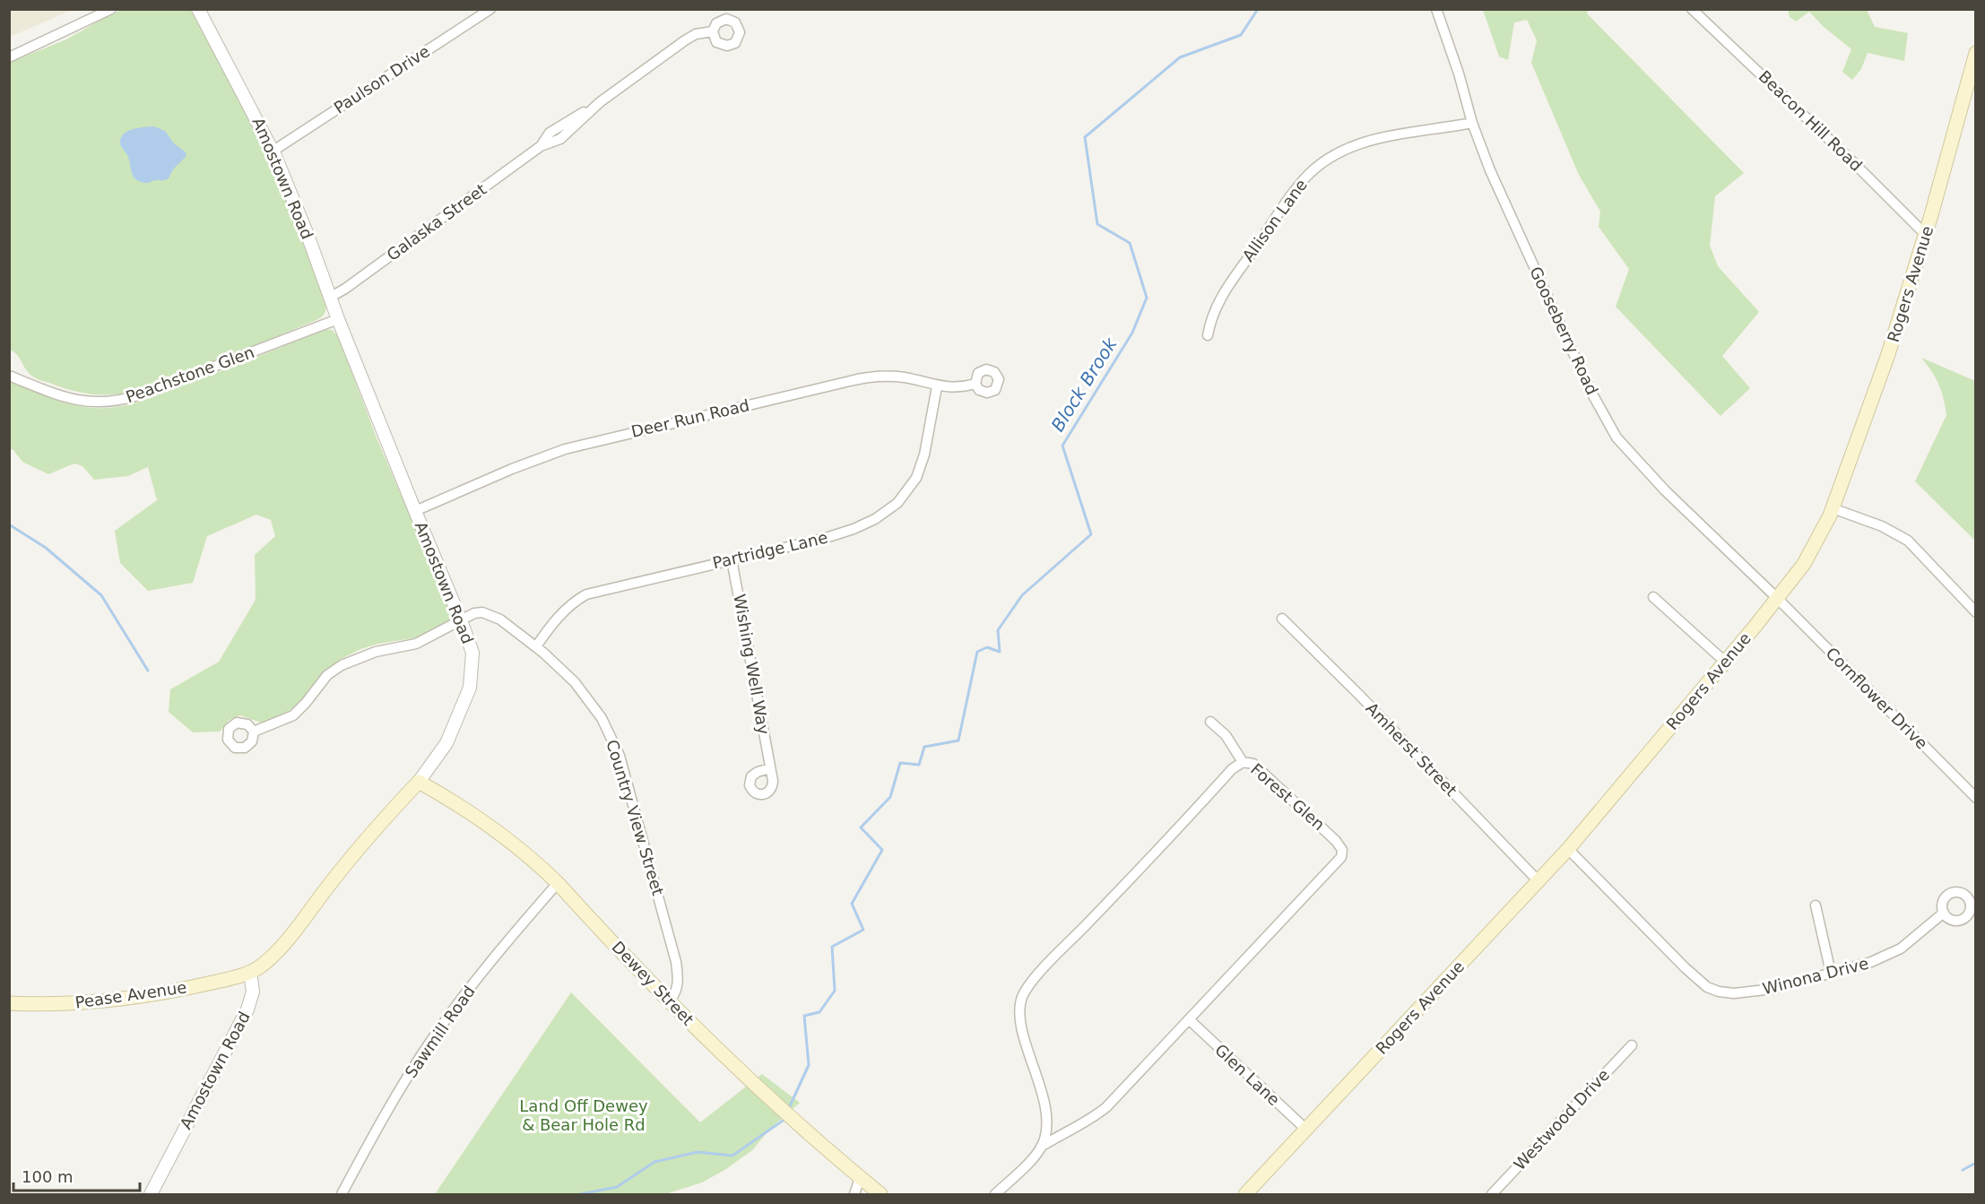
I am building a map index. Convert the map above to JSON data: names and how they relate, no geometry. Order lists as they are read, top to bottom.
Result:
{
  "streets": {
    "main road": [
      "Amostown Road",
      "Rogers Avenue",
      "Dewey Street",
      "Pease Avenue"
    ],
    "street": [
      "Paulson Drive",
      "Beacon Hill Road",
      "Allison Lane",
      "Galaska Street",
      "Gooseberry Road",
      "Peachstone Glen",
      "Deer Run Road",
      "Partridge Lane",
      "Wishing Well Way",
      "Cornflower Drive",
      "Amherst Street",
      "Forest Glen",
      "Country View Street",
      "Winona Drive",
      "Sawmill Road",
      "Glen Lane",
      "Westwood Drive"
    ]
  },
  "crossings": [
    ["Paulson Drive", "Amostown Road"],
    ["Beacon Hill Road", "Rogers Avenue"],
    ["Amostown Road", "Galaska Street"],
    ["Amostown Road", "Peachstone Glen"],
    ["Amostown Road", "Deer Run Road"],
    ["Amostown Road", "Country View Street"],
    ["Amostown Road", "Dewey Street"],
    ["Amostown Road", "Pease Avenue"],
    ["Allison Lane", "Gooseberry Road"],
    ["Rogers Avenue", "Gooseberry Road"],
    ["Rogers Avenue", "Cornflower Drive"],
    ["Rogers Avenue", "Amherst Street"],
    ["Rogers Avenue", "Winona Drive"],
    ["Rogers Avenue", "Glen Lane"],
    ["Gooseberry Road", "Cornflower Drive"],
    ["Deer Run Road", "Partridge Lane"],
    ["Partridge Lane", "Wishing Well Way"],
    ["Partridge Lane", "Country View Street"],
    ["Forest Glen", "Glen Lane"],
    ["Country View Street", "Dewey Street"],
    ["Dewey Street", "Sawmill Road"]
  ],
  "water": ["Block Brook"],
  "parks": ["Land Off Dewey & Bear Hole Rd"],
  "scale_bar": "100 m"
}
